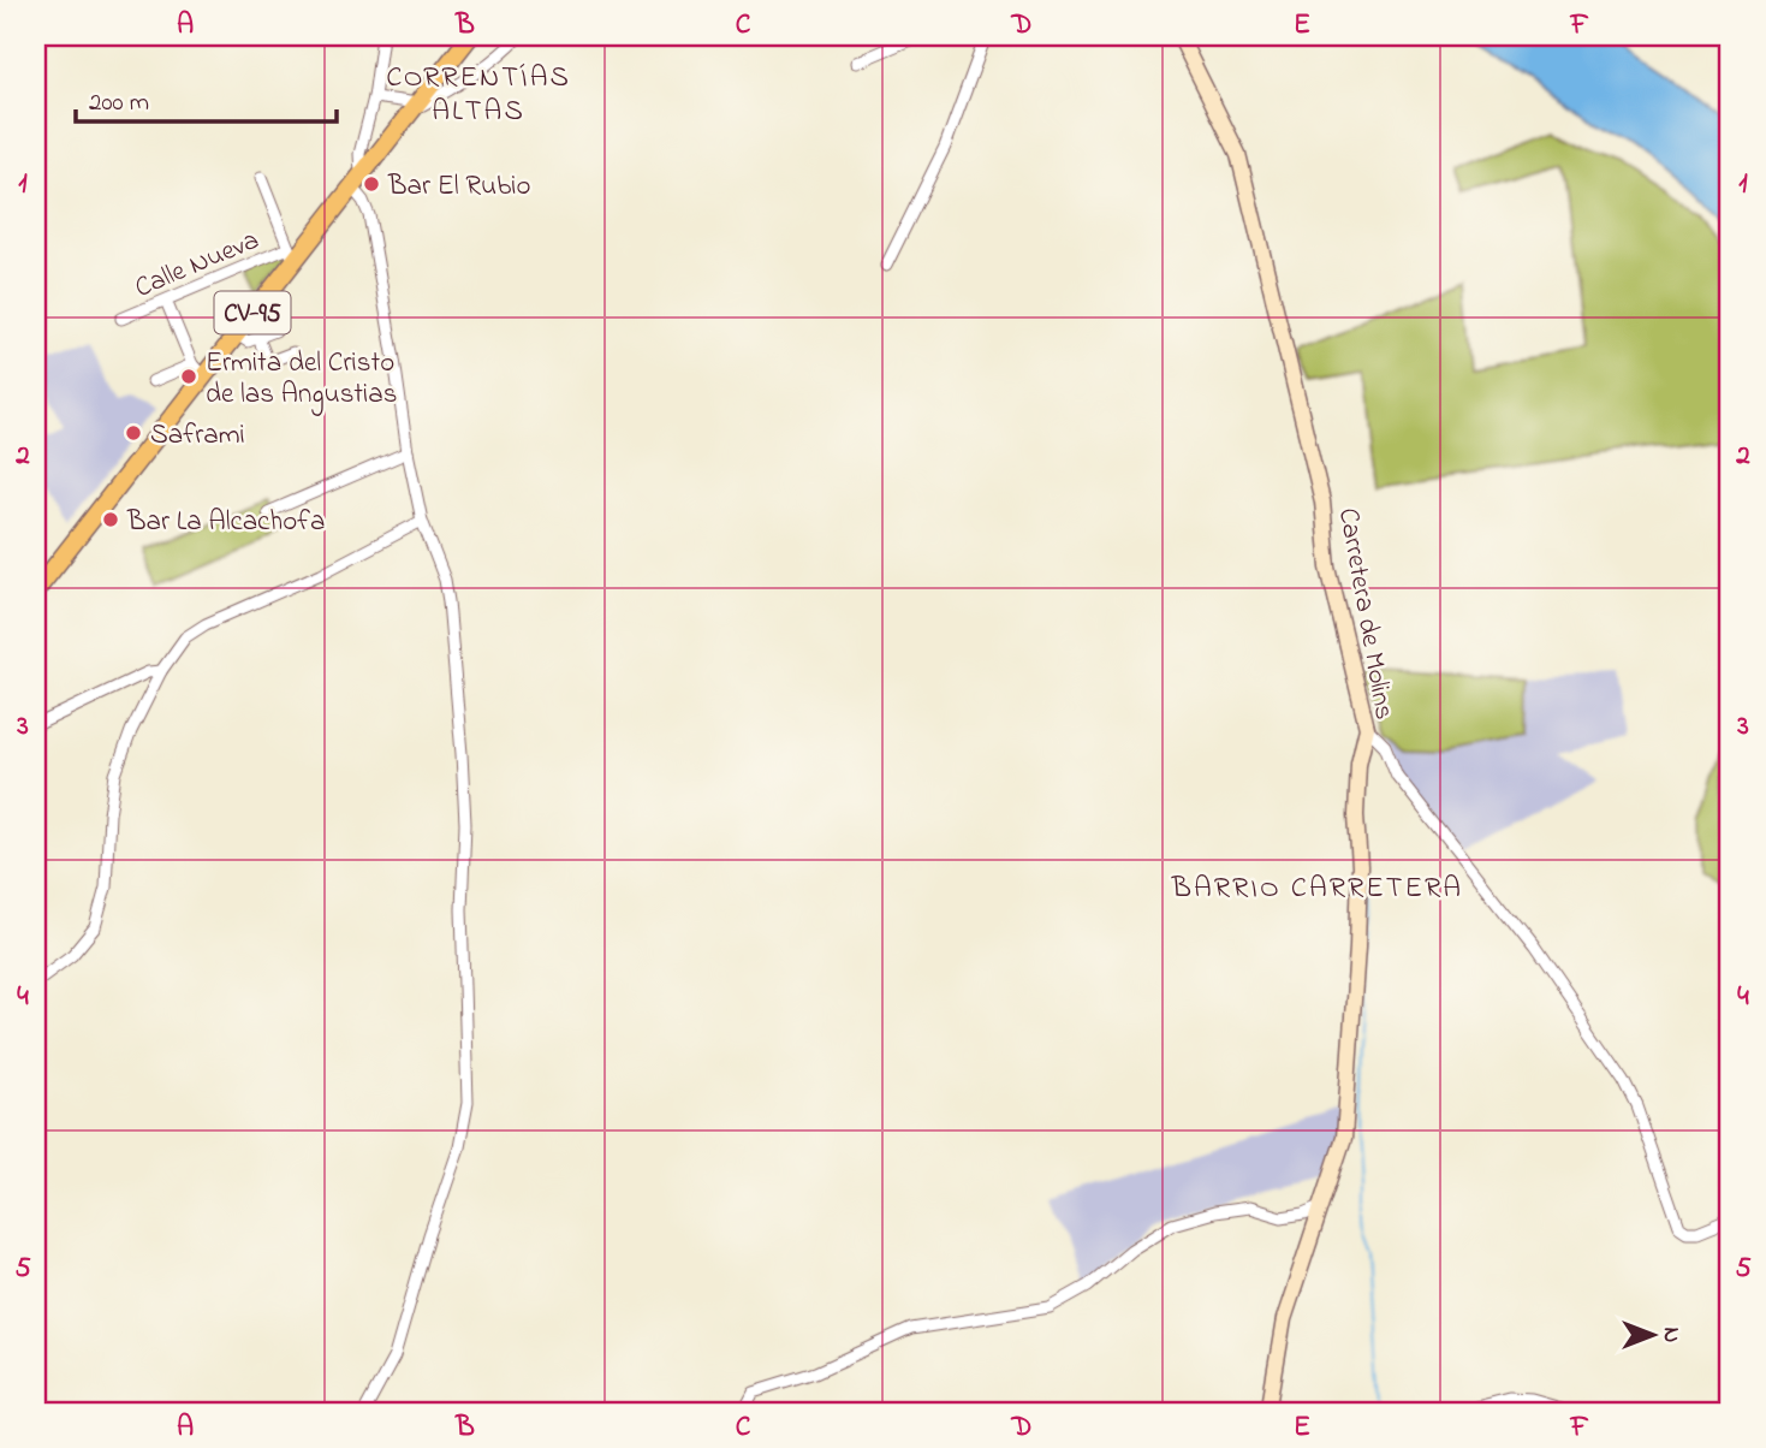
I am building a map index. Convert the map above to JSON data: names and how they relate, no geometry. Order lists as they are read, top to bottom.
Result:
{
  "streets": {
    "main road": ["CV-95"],
    "street": ["Calle Nueva", "Carretera de Molins"]
  },
  "crossings": [
    ["Calle Nueva", "CV-95"]
  ],
  "districts": ["CORRENTÍAS ALTAS", "BARRIO CARRETERA"],
  "places": [
    "Bar El Rubio",
    "Ermita del Cristo de las Angustias",
    "Saframi",
    "Bar La Alcachofa"
  ],
  "scale_bar": "200 m",
  "north": "right",
  "grid": {
    "columns": [
      "A",
      "B",
      "C",
      "D",
      "E",
      "F"
    ],
    "rows": [
      "1",
      "2",
      "3",
      "4",
      "5"
    ]
  }
}
